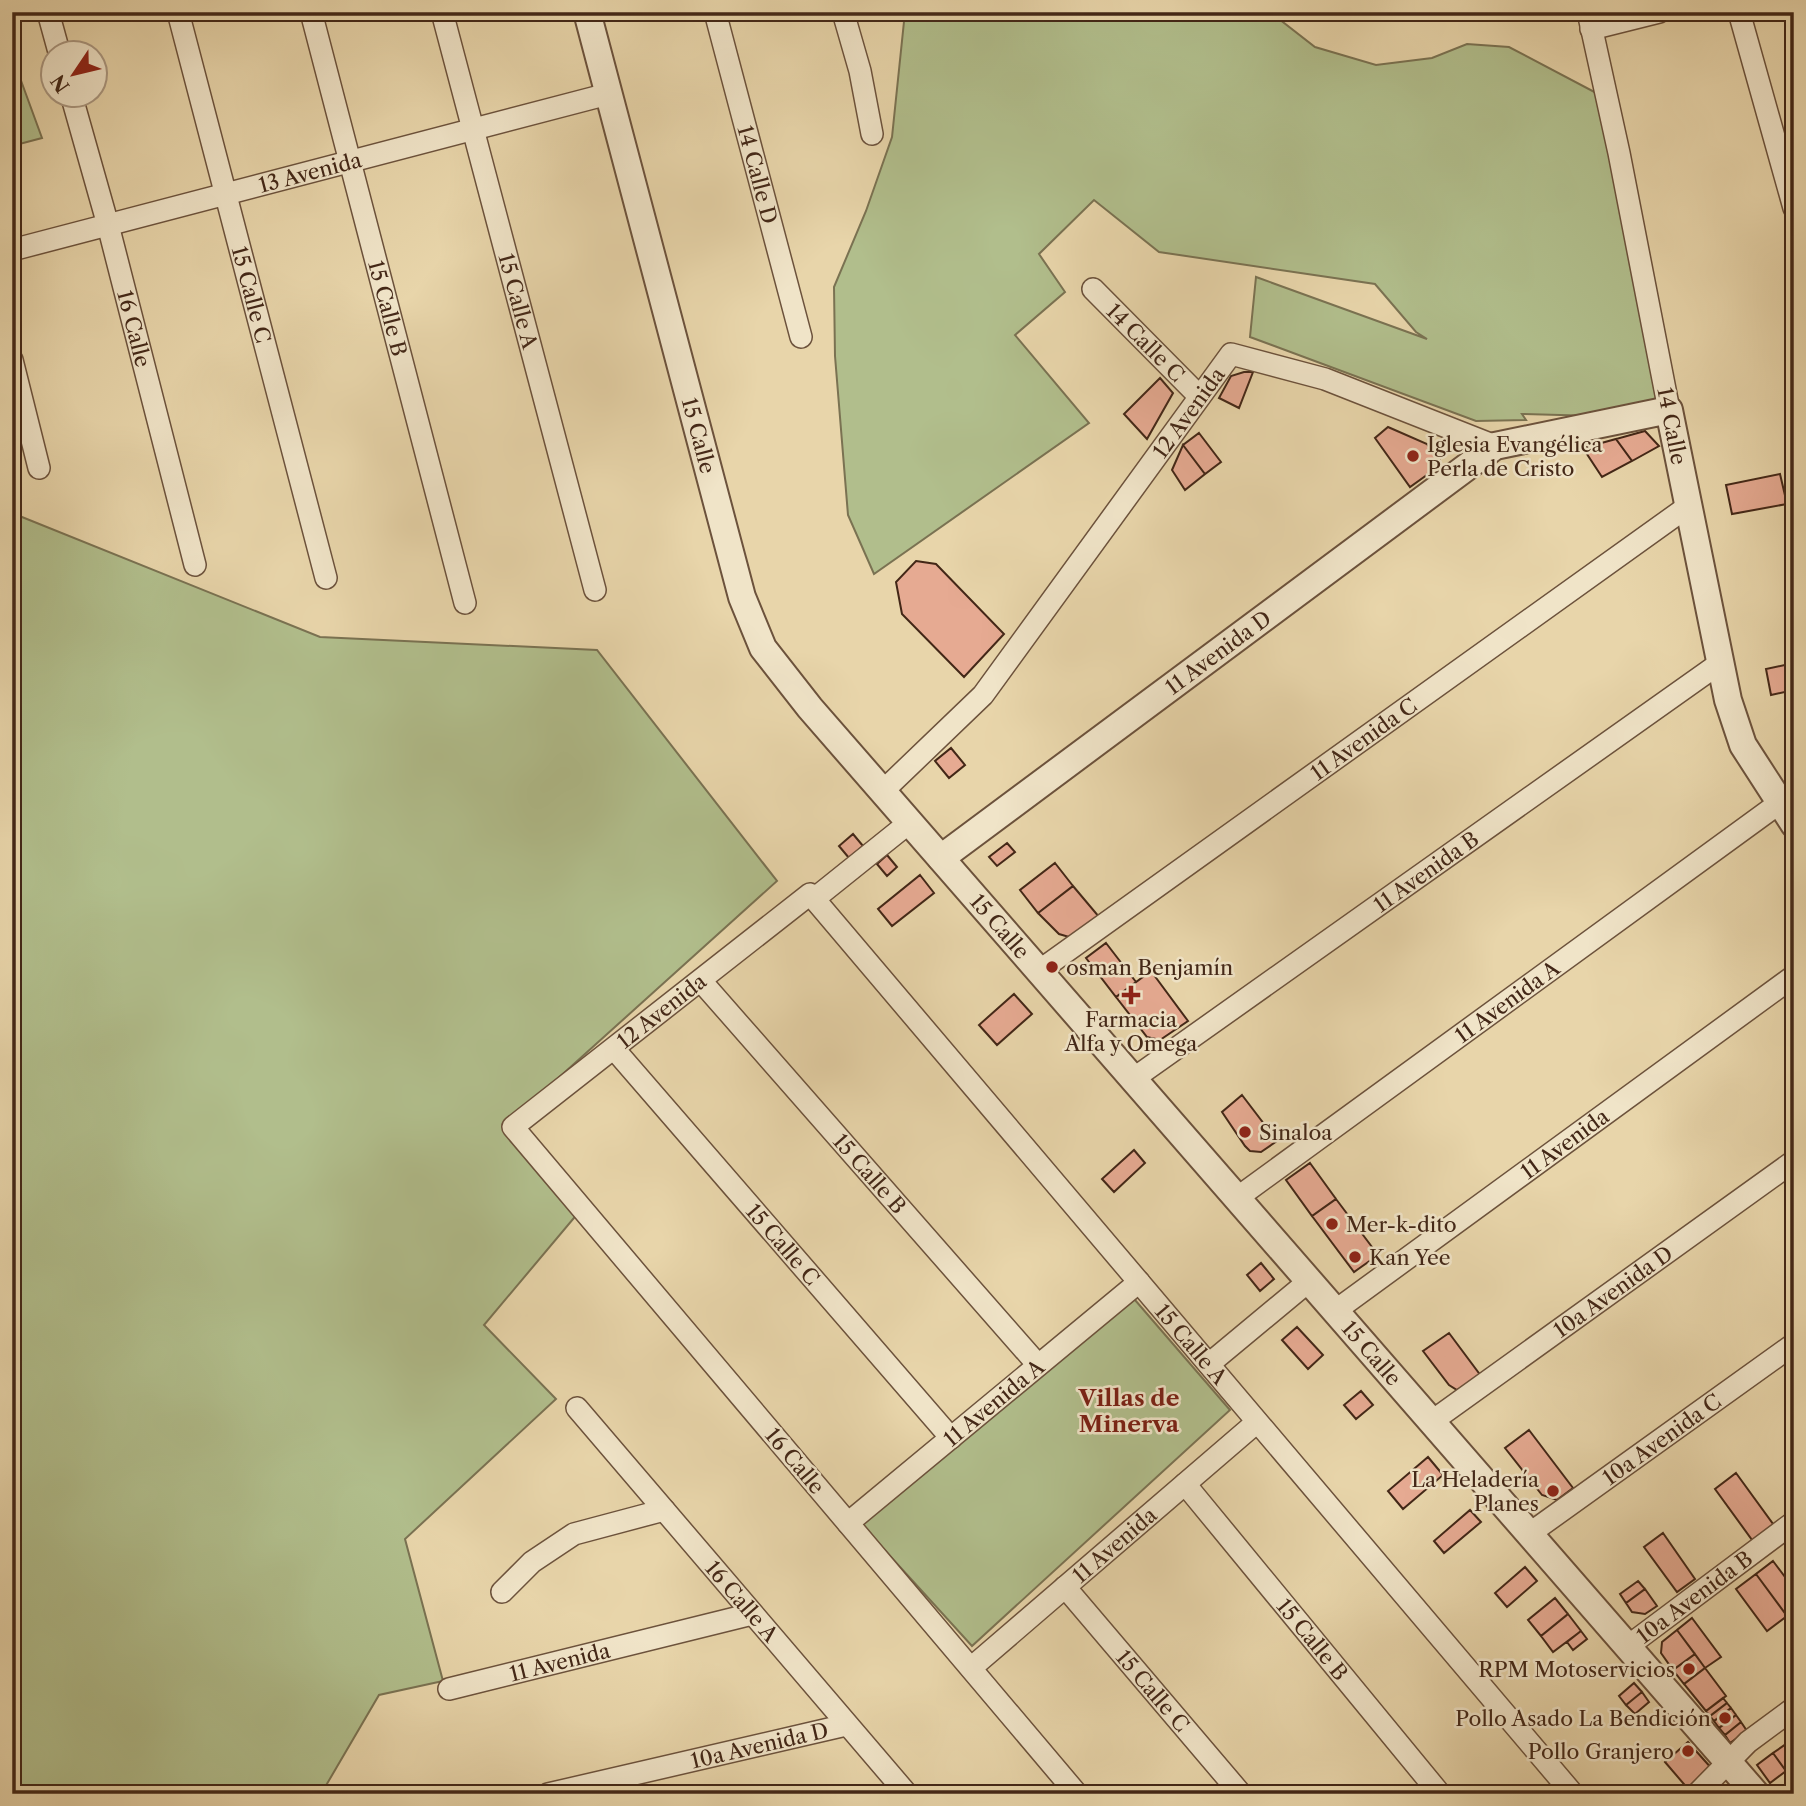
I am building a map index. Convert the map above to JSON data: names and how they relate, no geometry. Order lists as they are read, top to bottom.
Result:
{
  "streets": {
    "street": [
      "13 Avenida",
      "14 Calle D",
      "15 Calle C",
      "15 Calle A",
      "15 Calle B",
      "16 Calle",
      "14 Calle C",
      "12 Avenida",
      "14 Calle",
      "15 Calle",
      "11 Avenida D",
      "11 Avenida C",
      "11 Avenida B",
      "11 Avenida A",
      "11 Avenida",
      "10a Avenida D",
      "10a Avenida C",
      "10a Avenida B",
      "16 Calle A"
    ]
  },
  "crossings": [
    ["13 Avenida", "15 Calle C"],
    ["13 Avenida", "15 Calle A"],
    ["13 Avenida", "15 Calle B"],
    ["13 Avenida", "16 Calle"],
    ["13 Avenida", "15 Calle"],
    ["15 Calle C", "12 Avenida"],
    ["15 Calle C", "11 Avenida A"],
    ["15 Calle C", "11 Avenida"],
    ["15 Calle A", "12 Avenida"],
    ["15 Calle A", "11 Avenida A"],
    ["15 Calle A", "11 Avenida"],
    ["15 Calle B", "12 Avenida"],
    ["15 Calle B", "11 Avenida A"],
    ["15 Calle B", "11 Avenida"],
    ["16 Calle", "12 Avenida"],
    ["16 Calle", "11 Avenida A"],
    ["16 Calle", "11 Avenida"],
    ["14 Calle C", "12 Avenida"],
    ["12 Avenida", "15 Calle"],
    ["12 Avenida", "11 Avenida D"],
    ["14 Calle", "11 Avenida C"],
    ["14 Calle", "11 Avenida B"],
    ["14 Calle", "11 Avenida A"],
    ["15 Calle", "11 Avenida D"],
    ["15 Calle", "11 Avenida C"],
    ["15 Calle", "11 Avenida B"],
    ["15 Calle", "11 Avenida A"],
    ["15 Calle", "11 Avenida"],
    ["15 Calle", "10a Avenida D"],
    ["15 Calle", "10a Avenida C"],
    ["15 Calle", "10a Avenida B"],
    ["11 Avenida", "16 Calle A"],
    ["10a Avenida D", "16 Calle A"]
  ],
  "districts": ["Villas de Minerva"],
  "places": {
    "other": [
      "Iglesia Evangélica Perla de Cristo",
      "osman Benjamín",
      "Sinaloa",
      "Mer-k-dito",
      "Kan Yee",
      "La Heladería Planes",
      "RPM Motoservicios",
      "Pollo Asado La Bendición",
      "Pollo Granjero"
    ],
    "health": ["Farmacia Alfa y Omega"]
  },
  "north": "bottom left"
}
